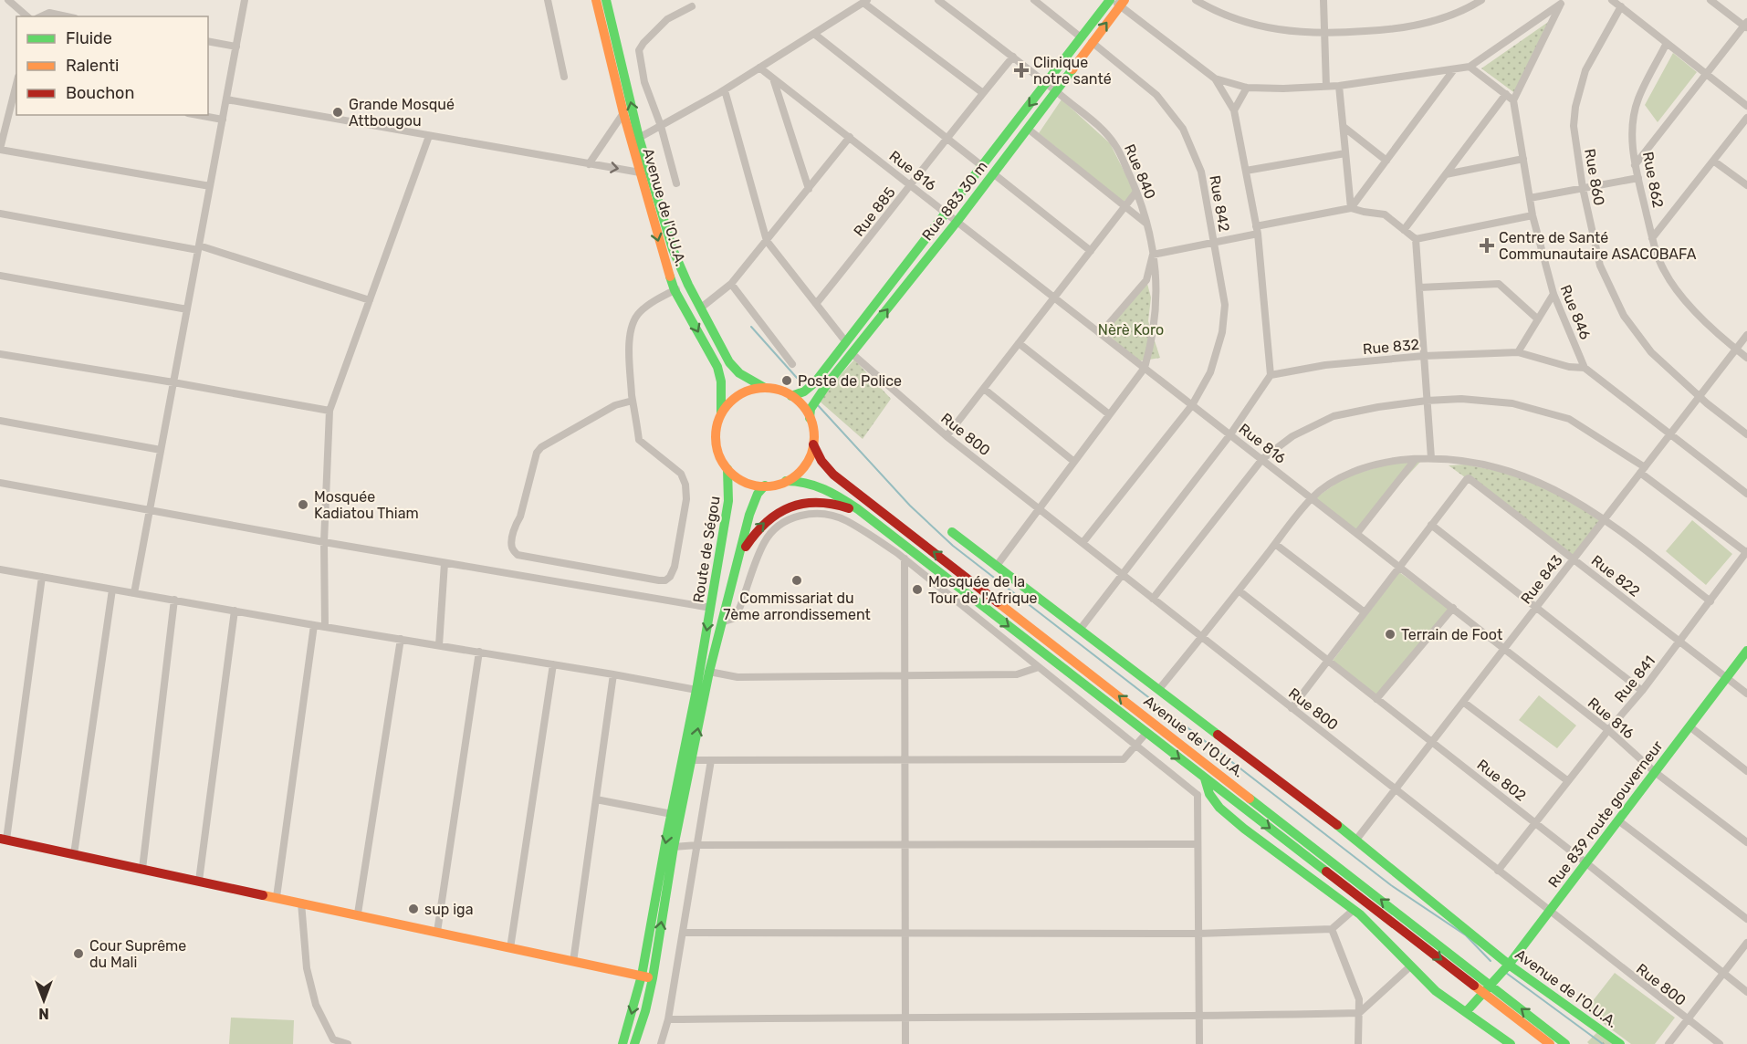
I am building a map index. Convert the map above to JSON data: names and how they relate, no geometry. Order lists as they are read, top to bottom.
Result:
{
  "streets": {
    "main road": [
      "Rue 883 30 m",
      "Avenue de l'O.U.A.",
      "Route de Ségou",
      "Rue 839 route gouverneur"
    ],
    "street": [
      "Rue 816",
      "Rue 840",
      "Rue 860",
      "Rue 862",
      "Rue 842",
      "Rue 885",
      "Rue 846",
      "Rue 832",
      "Rue 800",
      "Rue 822",
      "Rue 843",
      "Rue 841",
      "Rue 802"
    ]
  },
  "crossings": [
    ["Rue 816", "Rue 840"],
    ["Rue 816", "Rue 883 30 m"],
    ["Rue 816", "Rue 842"],
    ["Rue 816", "Rue 885"],
    ["Rue 816", "Rue 843"],
    ["Rue 816", "Rue 841"],
    ["Rue 816", "Rue 839 route gouverneur"],
    ["Rue 840", "Rue 883 30 m"],
    ["Rue 840", "Rue 885"],
    ["Rue 860", "Rue 843"],
    ["Rue 862", "Rue 843"],
    ["Rue 883 30 m", "Rue 842"],
    ["Rue 883 30 m", "Avenue de l'O.U.A."],
    ["Rue 883 30 m", "Rue 800"],
    ["Rue 883 30 m", "Route de Ségou"],
    ["Rue 842", "Rue 800"],
    ["Avenue de l'O.U.A.", "Route de Ségou"],
    ["Avenue de l'O.U.A.", "Rue 843"],
    ["Avenue de l'O.U.A.", "Rue 839 route gouverneur"],
    ["Rue 846", "Rue 832"],
    ["Rue 846", "Rue 843"],
    ["Rue 800", "Rue 843"],
    ["Rue 800", "Rue 841"],
    ["Rue 800", "Rue 839 route gouverneur"],
    ["Rue 822", "Rue 843"],
    ["Rue 822", "Rue 841"],
    ["Rue 822", "Rue 839 route gouverneur"],
    ["Rue 843", "Rue 802"],
    ["Rue 841", "Rue 802"],
    ["Rue 802", "Rue 839 route gouverneur"]
  ],
  "parks": ["Nèrè Koro"],
  "places": {
    "health": ["Clinique notre santé", "Centre de Santé Communautaire ASACOBAFA"],
    "other": [
      "Grande Mosqué Attbougou",
      "Poste de Police",
      "Mosquée Kadiatou Thiam",
      "Commissariat du 7ème arrondissement",
      "Mosquée de la Tour de l'Afrique",
      "Terrain de Foot",
      "sup iga",
      "Cour Suprême du Mali"
    ]
  },
  "legend": ["Fluide", "Ralenti", "Bouchon"],
  "north": "bottom"
}
